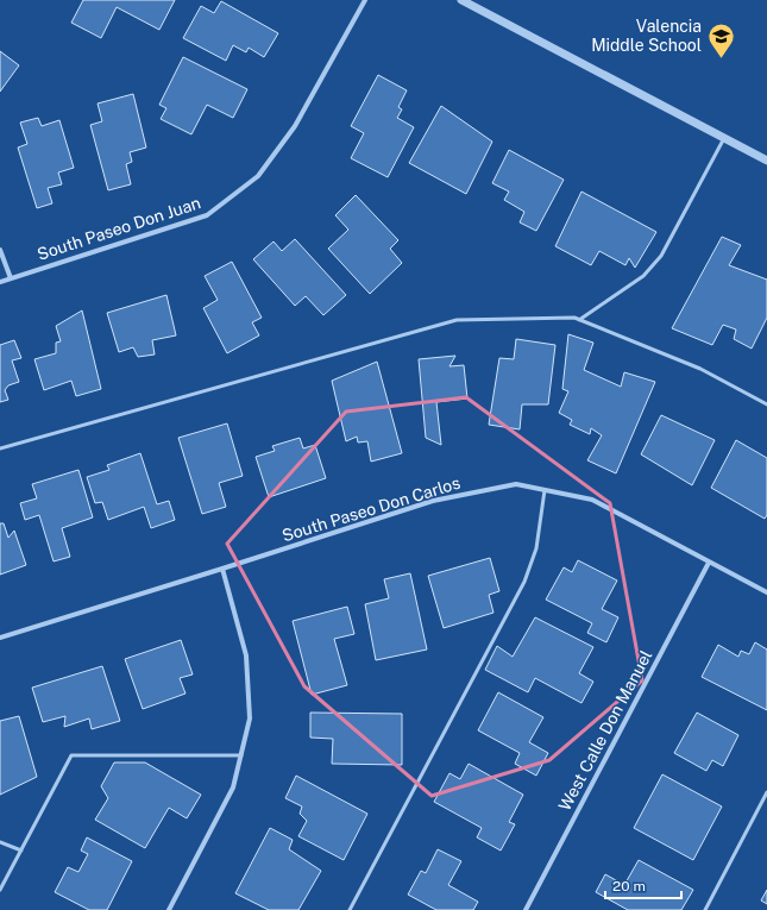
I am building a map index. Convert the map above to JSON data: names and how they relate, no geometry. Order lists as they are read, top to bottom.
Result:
{
  "streets": {
    "street": ["South Paseo Don Juan", "South Paseo Don Carlos", "West Calle Don Manuel"]
  },
  "crossings": [
    ["South Paseo Don Carlos", "West Calle Don Manuel"]
  ],
  "places": {
    "school or university": ["Valencia Middle School"]
  },
  "scale_bar": "20 m"
}
